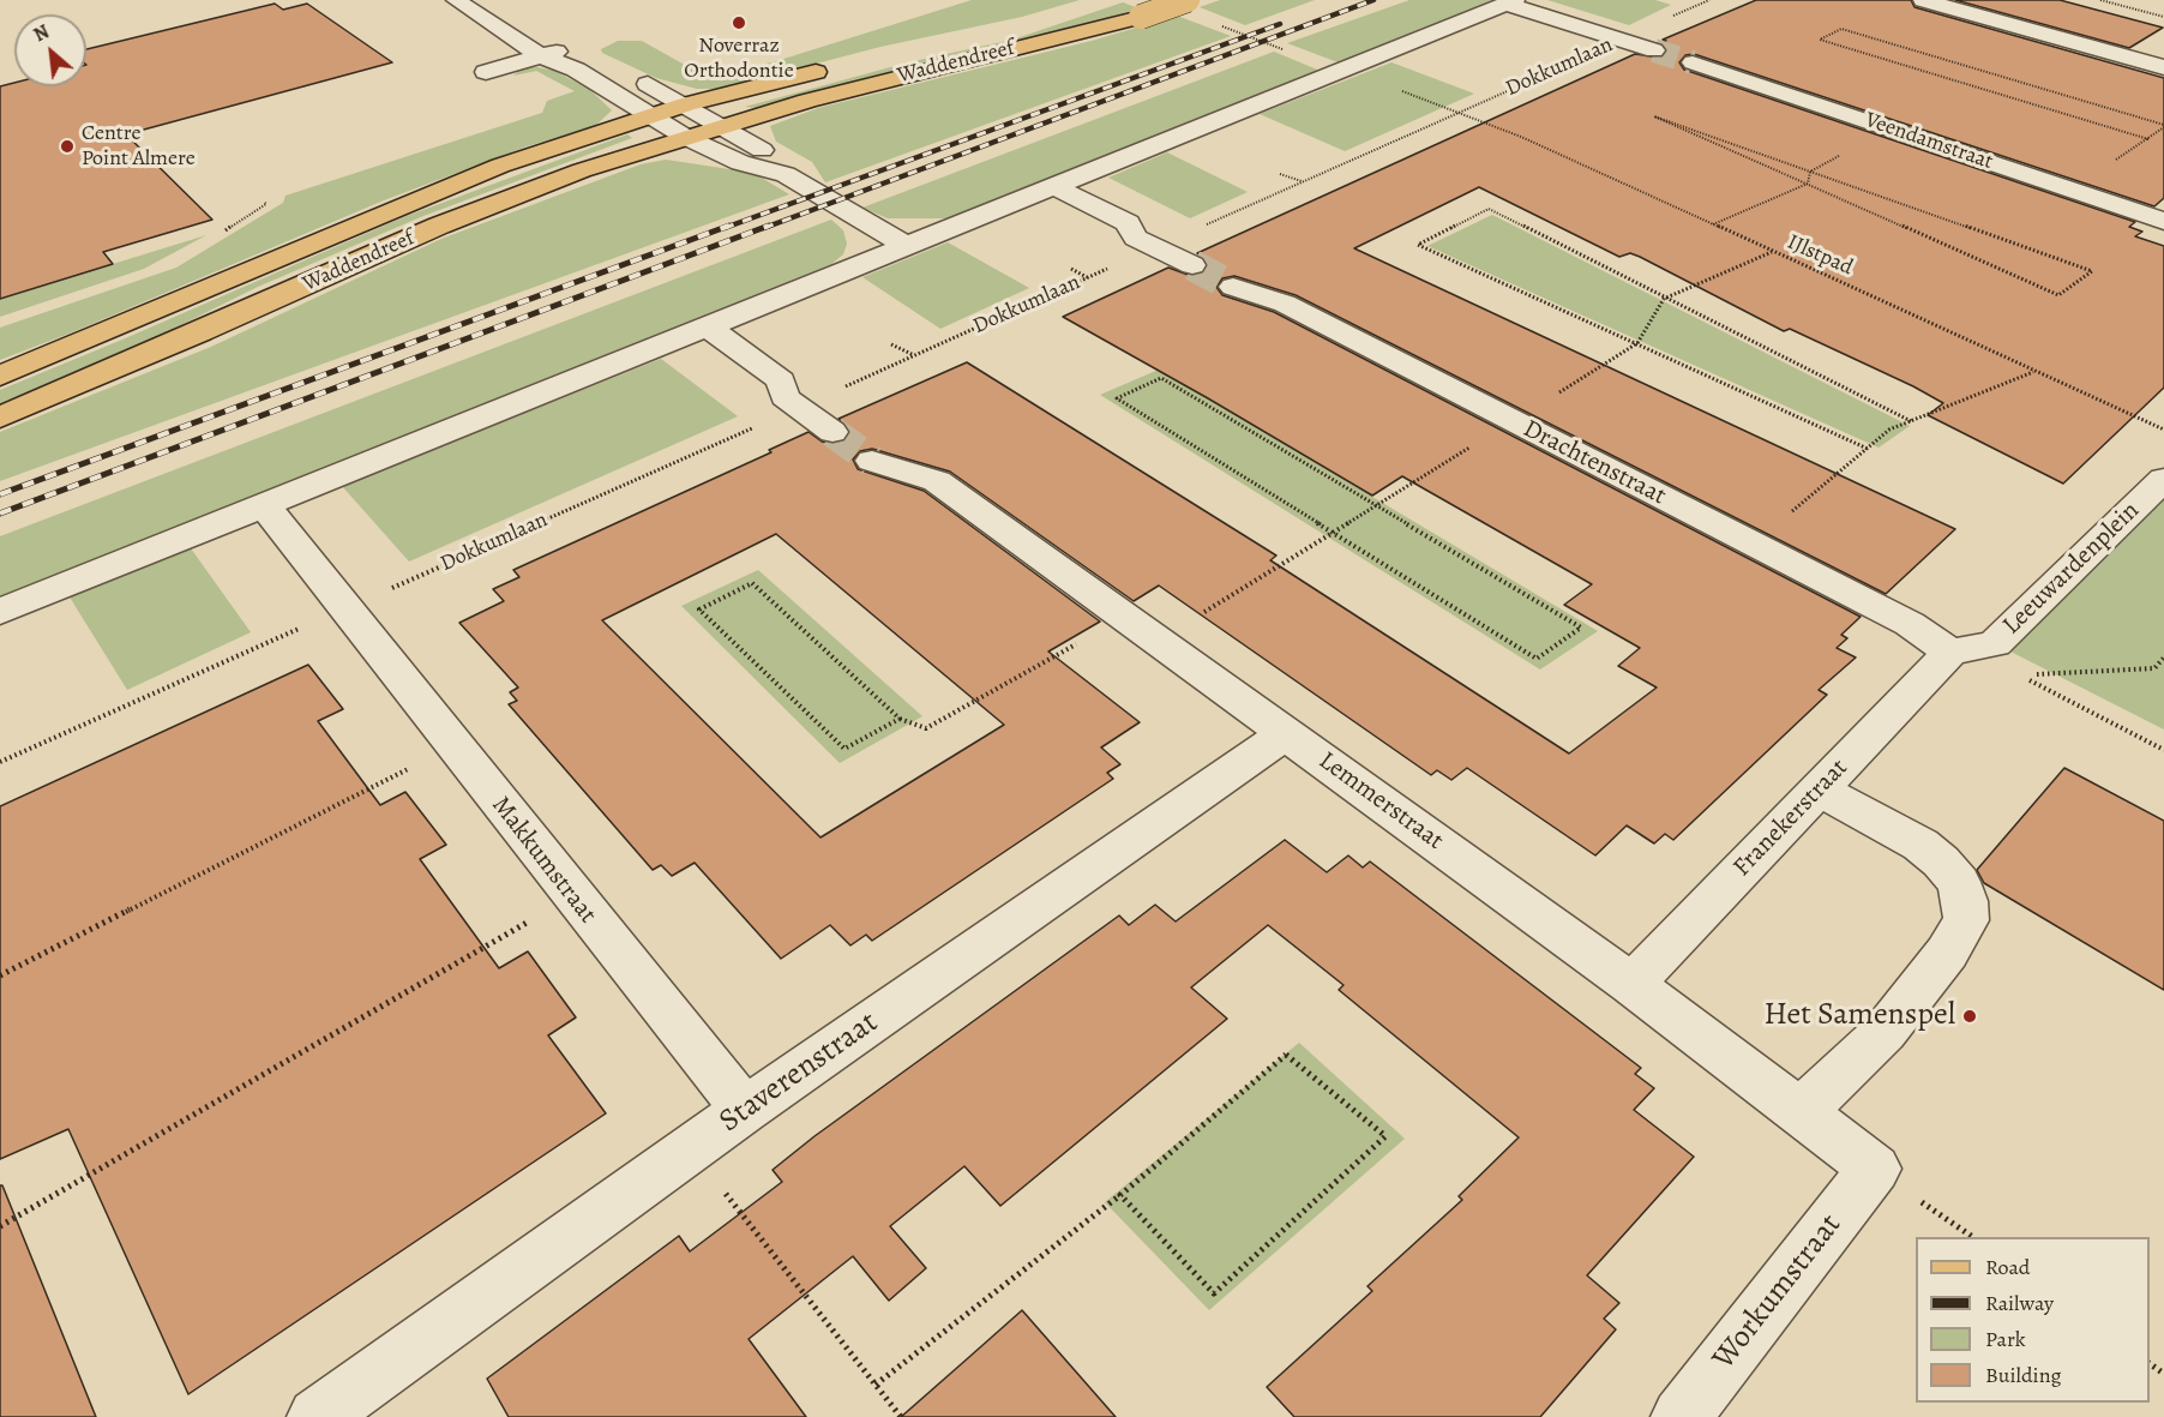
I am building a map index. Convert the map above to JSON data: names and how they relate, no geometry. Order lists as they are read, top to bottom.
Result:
{
  "streets": {
    "main road": ["Waddendreef"],
    "street": [
      "Veendamstraat",
      "Drachtenstraat",
      "Leeuwardenplein",
      "Lemmerstraat",
      "Franekerstraat",
      "Makkumstraat",
      "Staverenstraat",
      "Workumstraat"
    ],
    "path": ["Dokkumlaan", "IJlstpad"]
  },
  "crossings": [
    ["Dokkumlaan", "IJlstpad"],
    ["Dokkumlaan", "Makkumstraat"],
    ["Drachtenstraat", "Leeuwardenplein"],
    ["Drachtenstraat", "Franekerstraat"],
    ["Leeuwardenplein", "Franekerstraat"],
    ["Lemmerstraat", "Franekerstraat"],
    ["Lemmerstraat", "Staverenstraat"],
    ["Lemmerstraat", "Workumstraat"],
    ["Makkumstraat", "Staverenstraat"]
  ],
  "places": ["Noverraz Orthodontie", "Centre Point Almere", "Het Samenspel"],
  "legend": [
    "Road",
    "Railway",
    "Park",
    "Building"
  ],
  "north": "top left"
}
